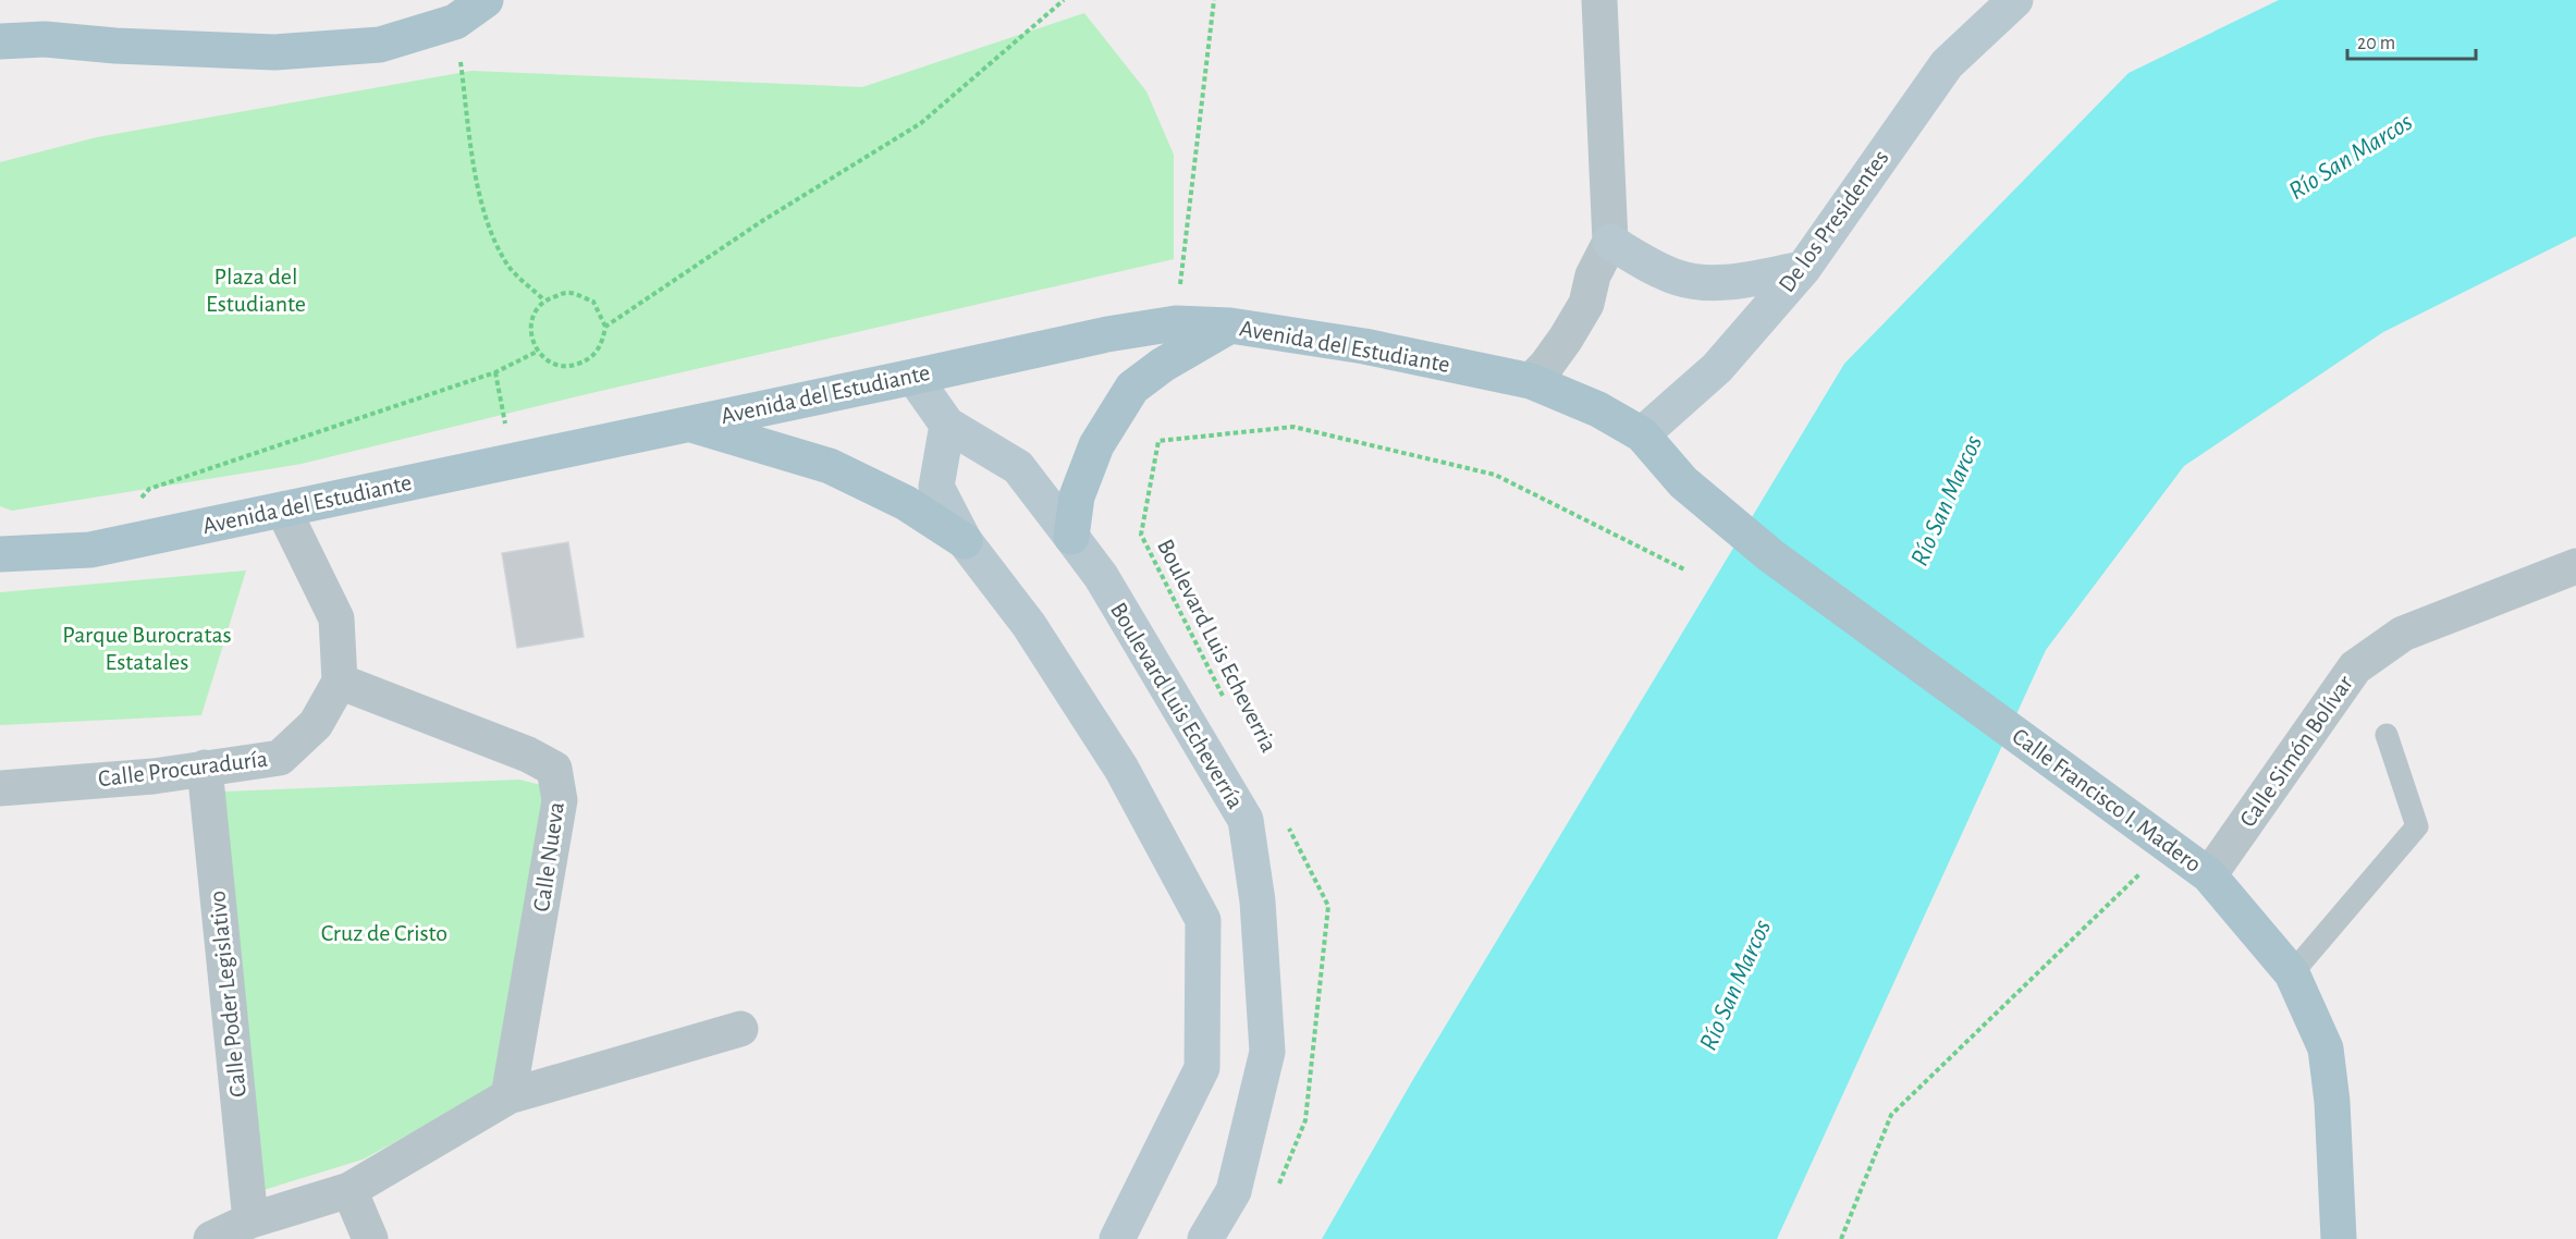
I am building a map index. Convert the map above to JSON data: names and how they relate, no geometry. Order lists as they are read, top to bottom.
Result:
{
  "streets": {
    "main road": [
      "De los Presidentes",
      "Avenida del Estudiante",
      "Boulevard Luis Echeverría",
      "Calle Francisco I. Madero"
    ],
    "street": [
      "Calle Simón Bolívar",
      "Calle Procuraduría",
      "Calle Nueva",
      "Calle Poder Legislativo"
    ],
    "path": ["Boulevard Luis Echeverria"]
  },
  "crossings": [
    ["De los Presidentes", "Avenida del Estudiante"],
    ["De los Presidentes", "Calle Francisco I. Madero"],
    ["Avenida del Estudiante", "Boulevard Luis Echeverría"],
    ["Avenida del Estudiante", "Calle Francisco I. Madero"],
    ["Calle Simón Bolívar", "Calle Francisco I. Madero"],
    ["Calle Procuraduría", "Calle Nueva"],
    ["Calle Procuraduría", "Calle Poder Legislativo"]
  ],
  "water": ["Río San Marcos"],
  "parks": ["Plaza del Estudiante", "Parque Burocratas Estatales", "Cruz de Cristo"],
  "scale_bar": "20 m"
}
